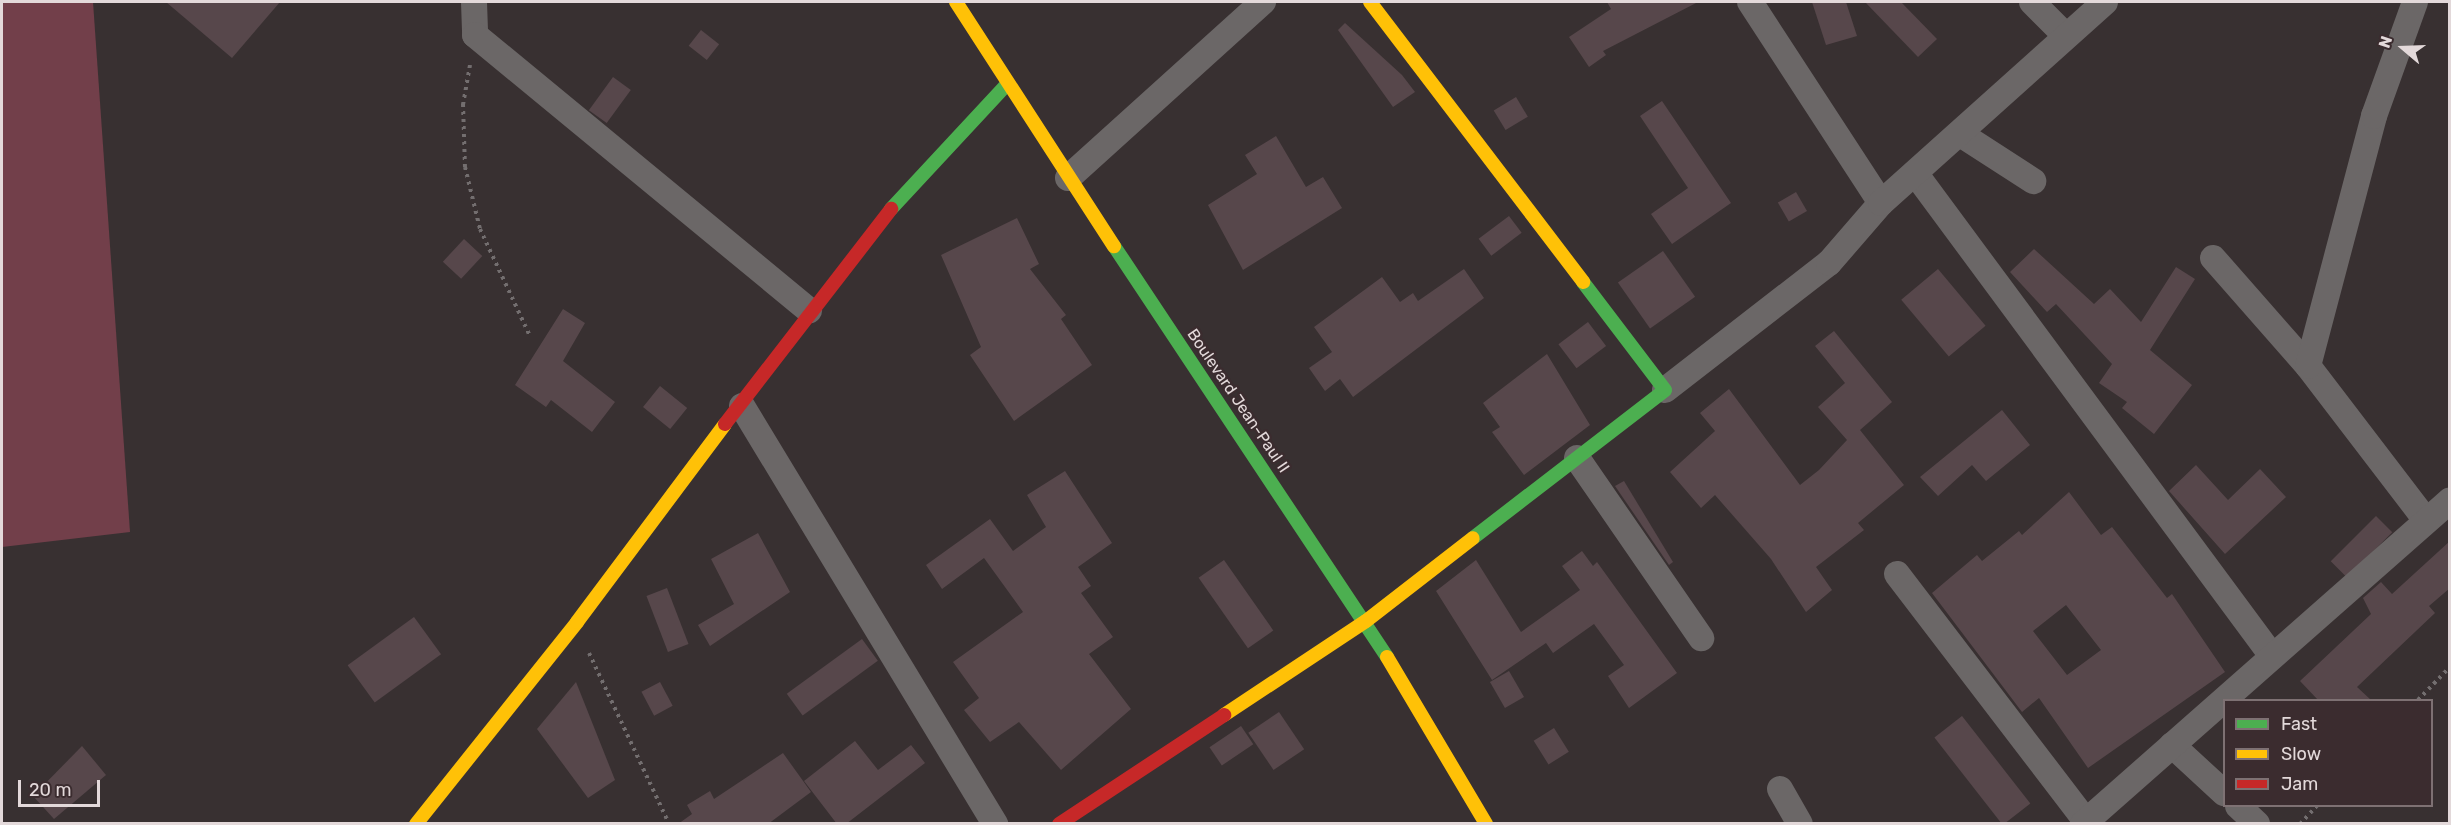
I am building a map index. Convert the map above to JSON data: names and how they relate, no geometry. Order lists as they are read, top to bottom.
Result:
{
  "streets": {
    "street": ["Boulevard Jean-Paul II"]
  },
  "legend": ["Fast", "Slow", "Jam"],
  "scale_bar": "20 m",
  "north": "left"
}
